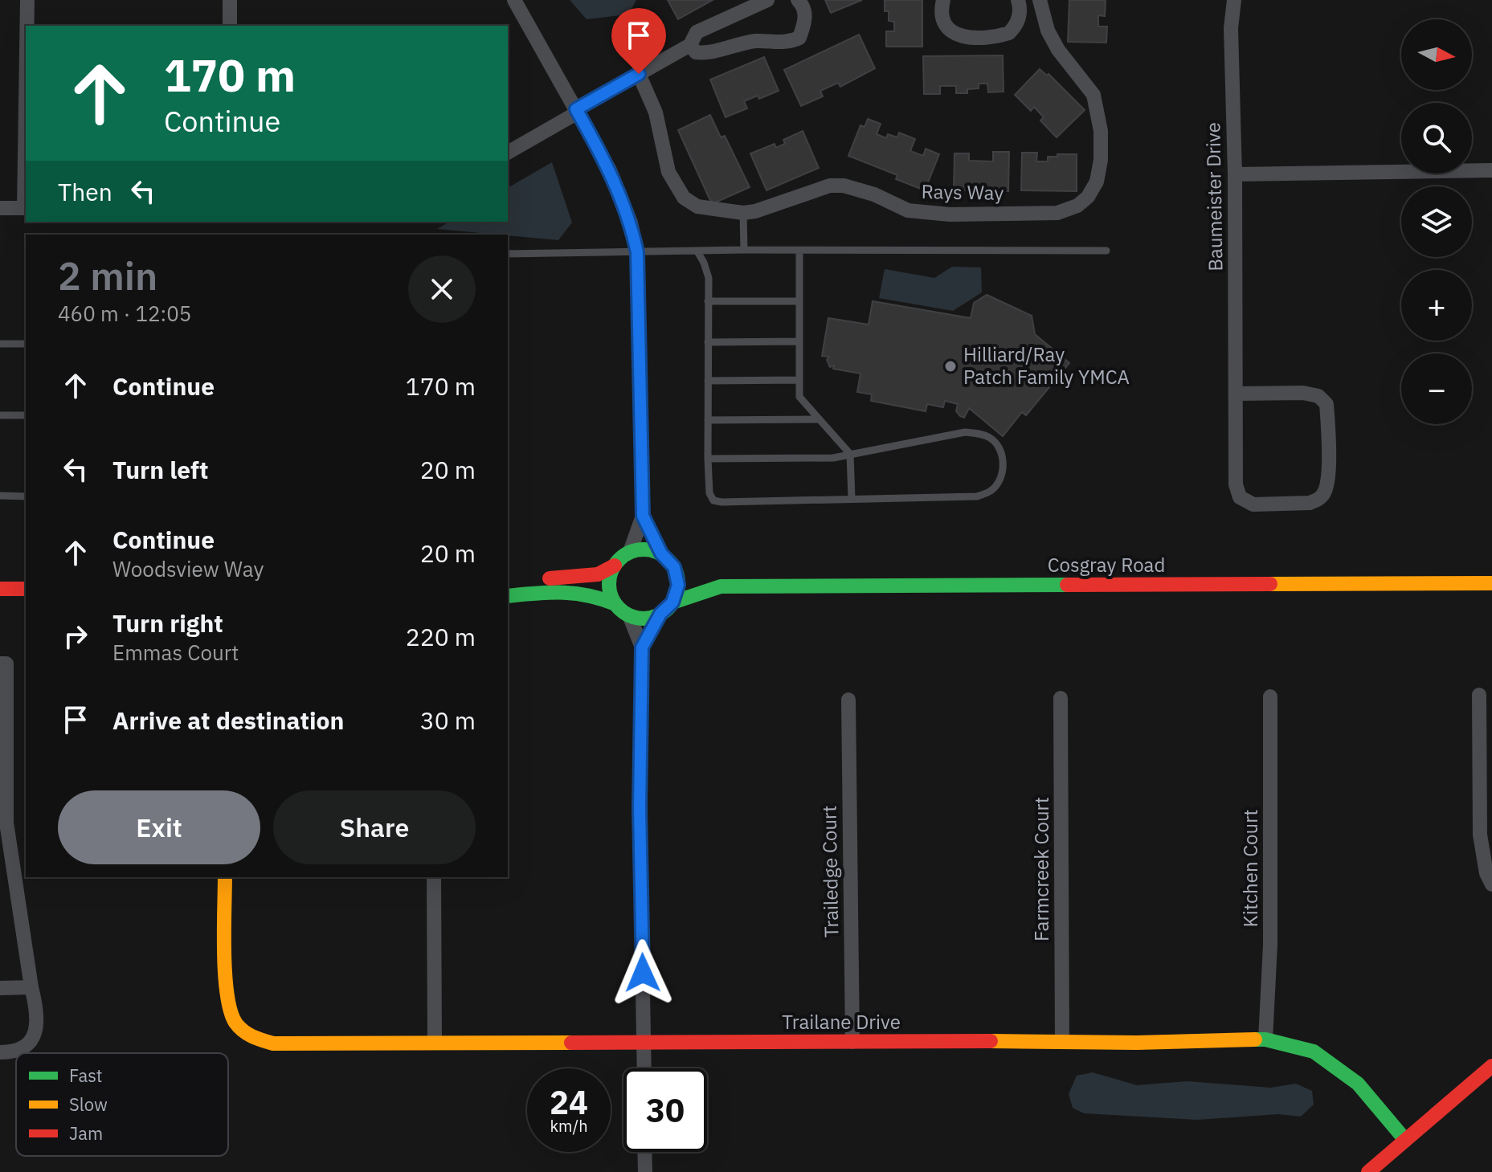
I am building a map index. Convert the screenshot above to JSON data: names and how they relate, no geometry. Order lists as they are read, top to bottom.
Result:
{
  "streets": {
    "street": [
      "Rays Way",
      "Baumeister Drive",
      "Cosgray Road",
      "Kitchen Court",
      "Farmcreek Court",
      "Trailedge Court",
      "Trailane Drive"
    ]
  },
  "crossings": [
    ["Kitchen Court", "Trailane Drive"],
    ["Farmcreek Court", "Trailane Drive"],
    ["Trailedge Court", "Trailane Drive"]
  ],
  "places": ["Hilliard/Ray Patch Family YMCA"],
  "legend": ["Fast", "Slow", "Jam"],
  "north": "right",
  "page": {
    "map_buttons": ["+", "−"],
    "turn": ["170 m", "Continue"],
    "then": "Then",
    "heading": ["2 min", "460 m · 12:05"],
    "list": [
      {
        "name": "Continue",
        "value": "170 m"
      },
      {
        "name": "Turn left",
        "value": "20 m"
      },
      {
        "name": "Continue",
        "note": "Woodsview Way",
        "value": "20 m"
      },
      {
        "name": "Turn right",
        "note": "Emmas Court",
        "value": "220 m"
      },
      {
        "name": "Arrive at destination",
        "value": "30 m"
      }
    ],
    "buttons": ["Exit", "Share"],
    "speed": "24 km/h",
    "limit": "30"
  }
}
